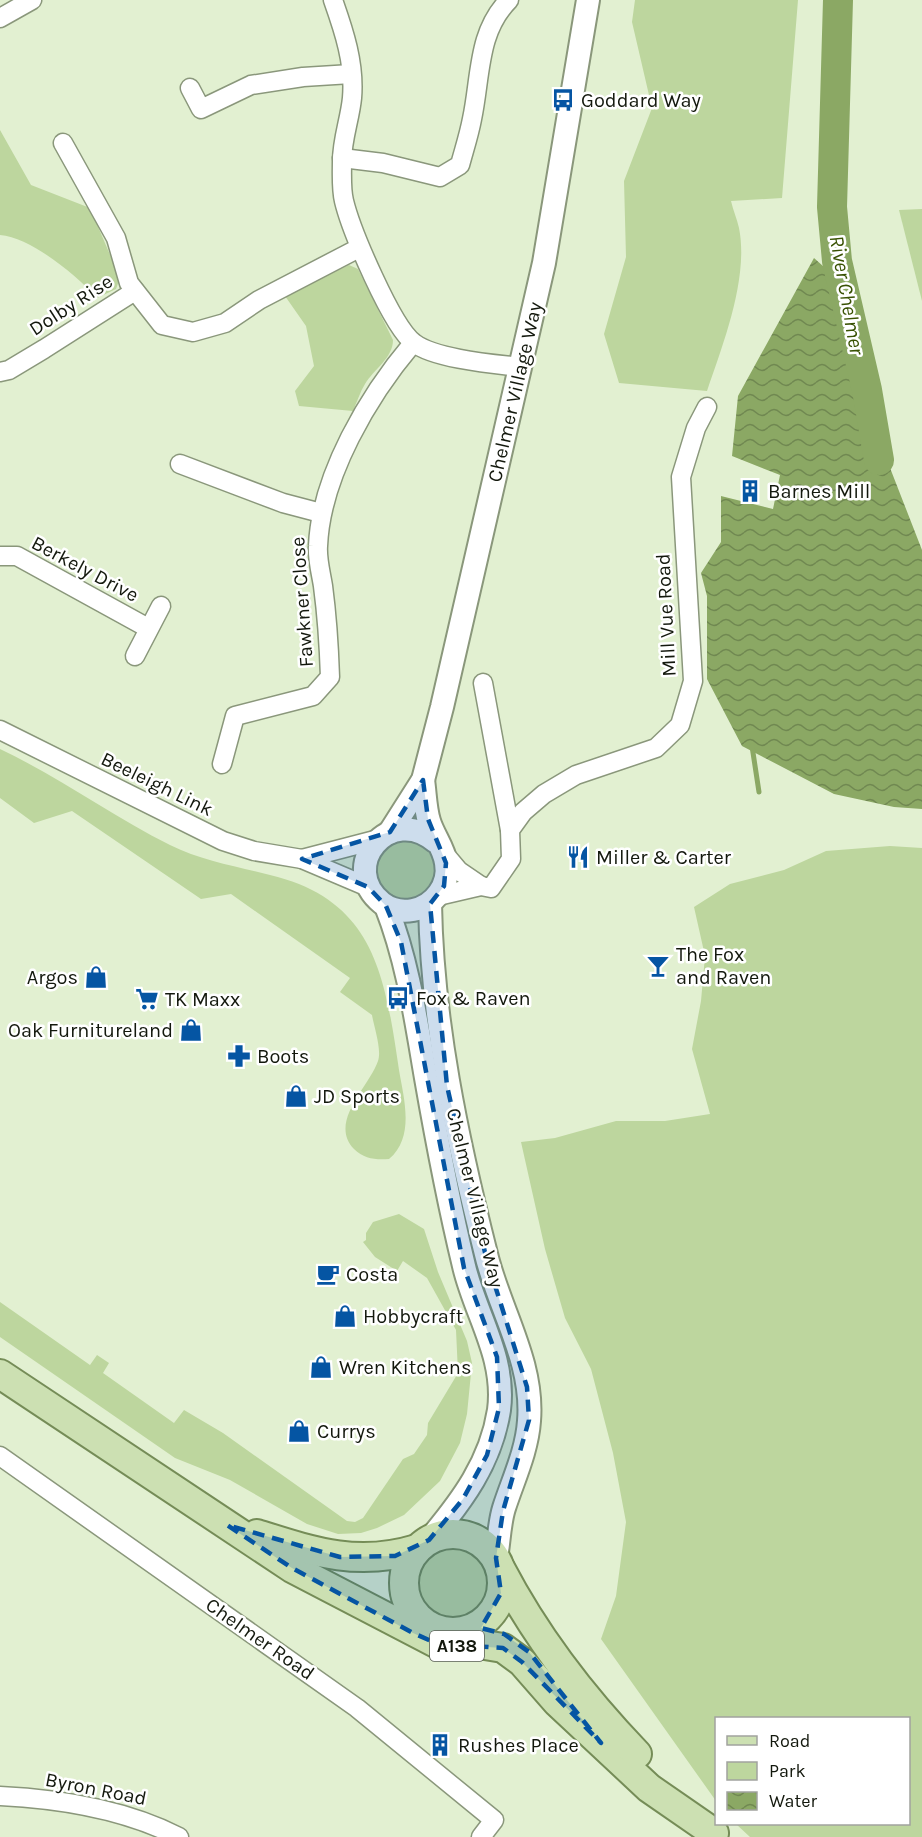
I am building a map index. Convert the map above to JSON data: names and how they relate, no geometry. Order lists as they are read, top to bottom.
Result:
{
  "streets": {
    "main road": ["A138"],
    "street": [
      "Dolby Rise",
      "Chelmer Village Way",
      "Berkely Drive",
      "Fawkner Close",
      "Mill Vue Road",
      "Beeleigh Link",
      "Chelmer Road",
      "Byron Road"
    ]
  },
  "crossings": [
    ["Chelmer Village Way", "Beeleigh Link"],
    ["Chelmer Village Way", "A138"]
  ],
  "water": ["River Chelmer"],
  "places": {
    "bus stop": ["Goddard Way", "Fox & Raven"],
    "building": ["Barnes Mill", "Rushes Place"],
    "restaurant": ["Miller & Carter"],
    "bar": ["The Fox and Raven"],
    "shop": [
      "Argos",
      "Oak Furnitureland",
      "JD Sports",
      "Hobbycraft",
      "Wren Kitchens",
      "Currys"
    ],
    "supermarket": ["TK Maxx"],
    "pharmacy": ["Boots"],
    "cafe": ["Costa"]
  },
  "legend": ["Road", "Park", "Water"]
}
